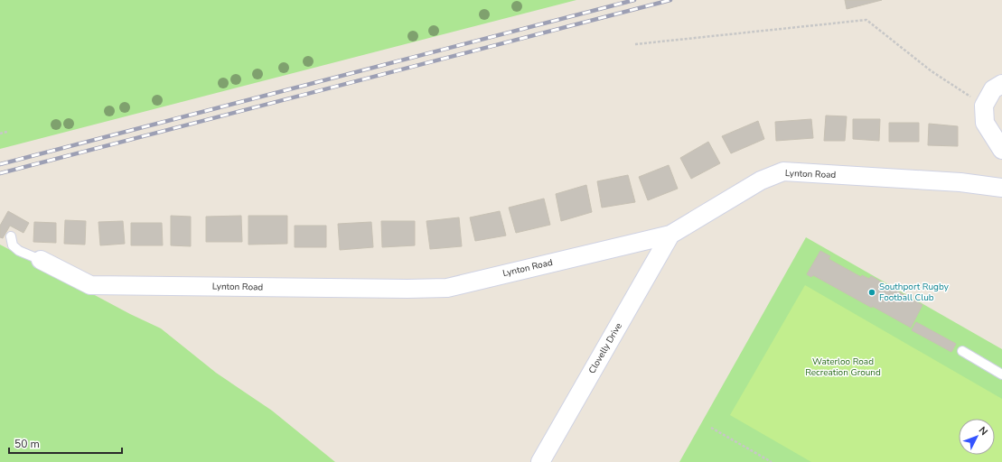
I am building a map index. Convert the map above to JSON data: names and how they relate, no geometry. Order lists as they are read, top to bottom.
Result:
{
  "streets": {
    "street": ["Lynton Road", "Clovelly Drive"]
  },
  "crossings": [
    ["Lynton Road", "Clovelly Drive"]
  ],
  "parks": ["Waterloo Road Recreation Ground"],
  "places": ["Southport Rugby Football Club"],
  "scale_bar": "50 m",
  "north": "top right"
}
